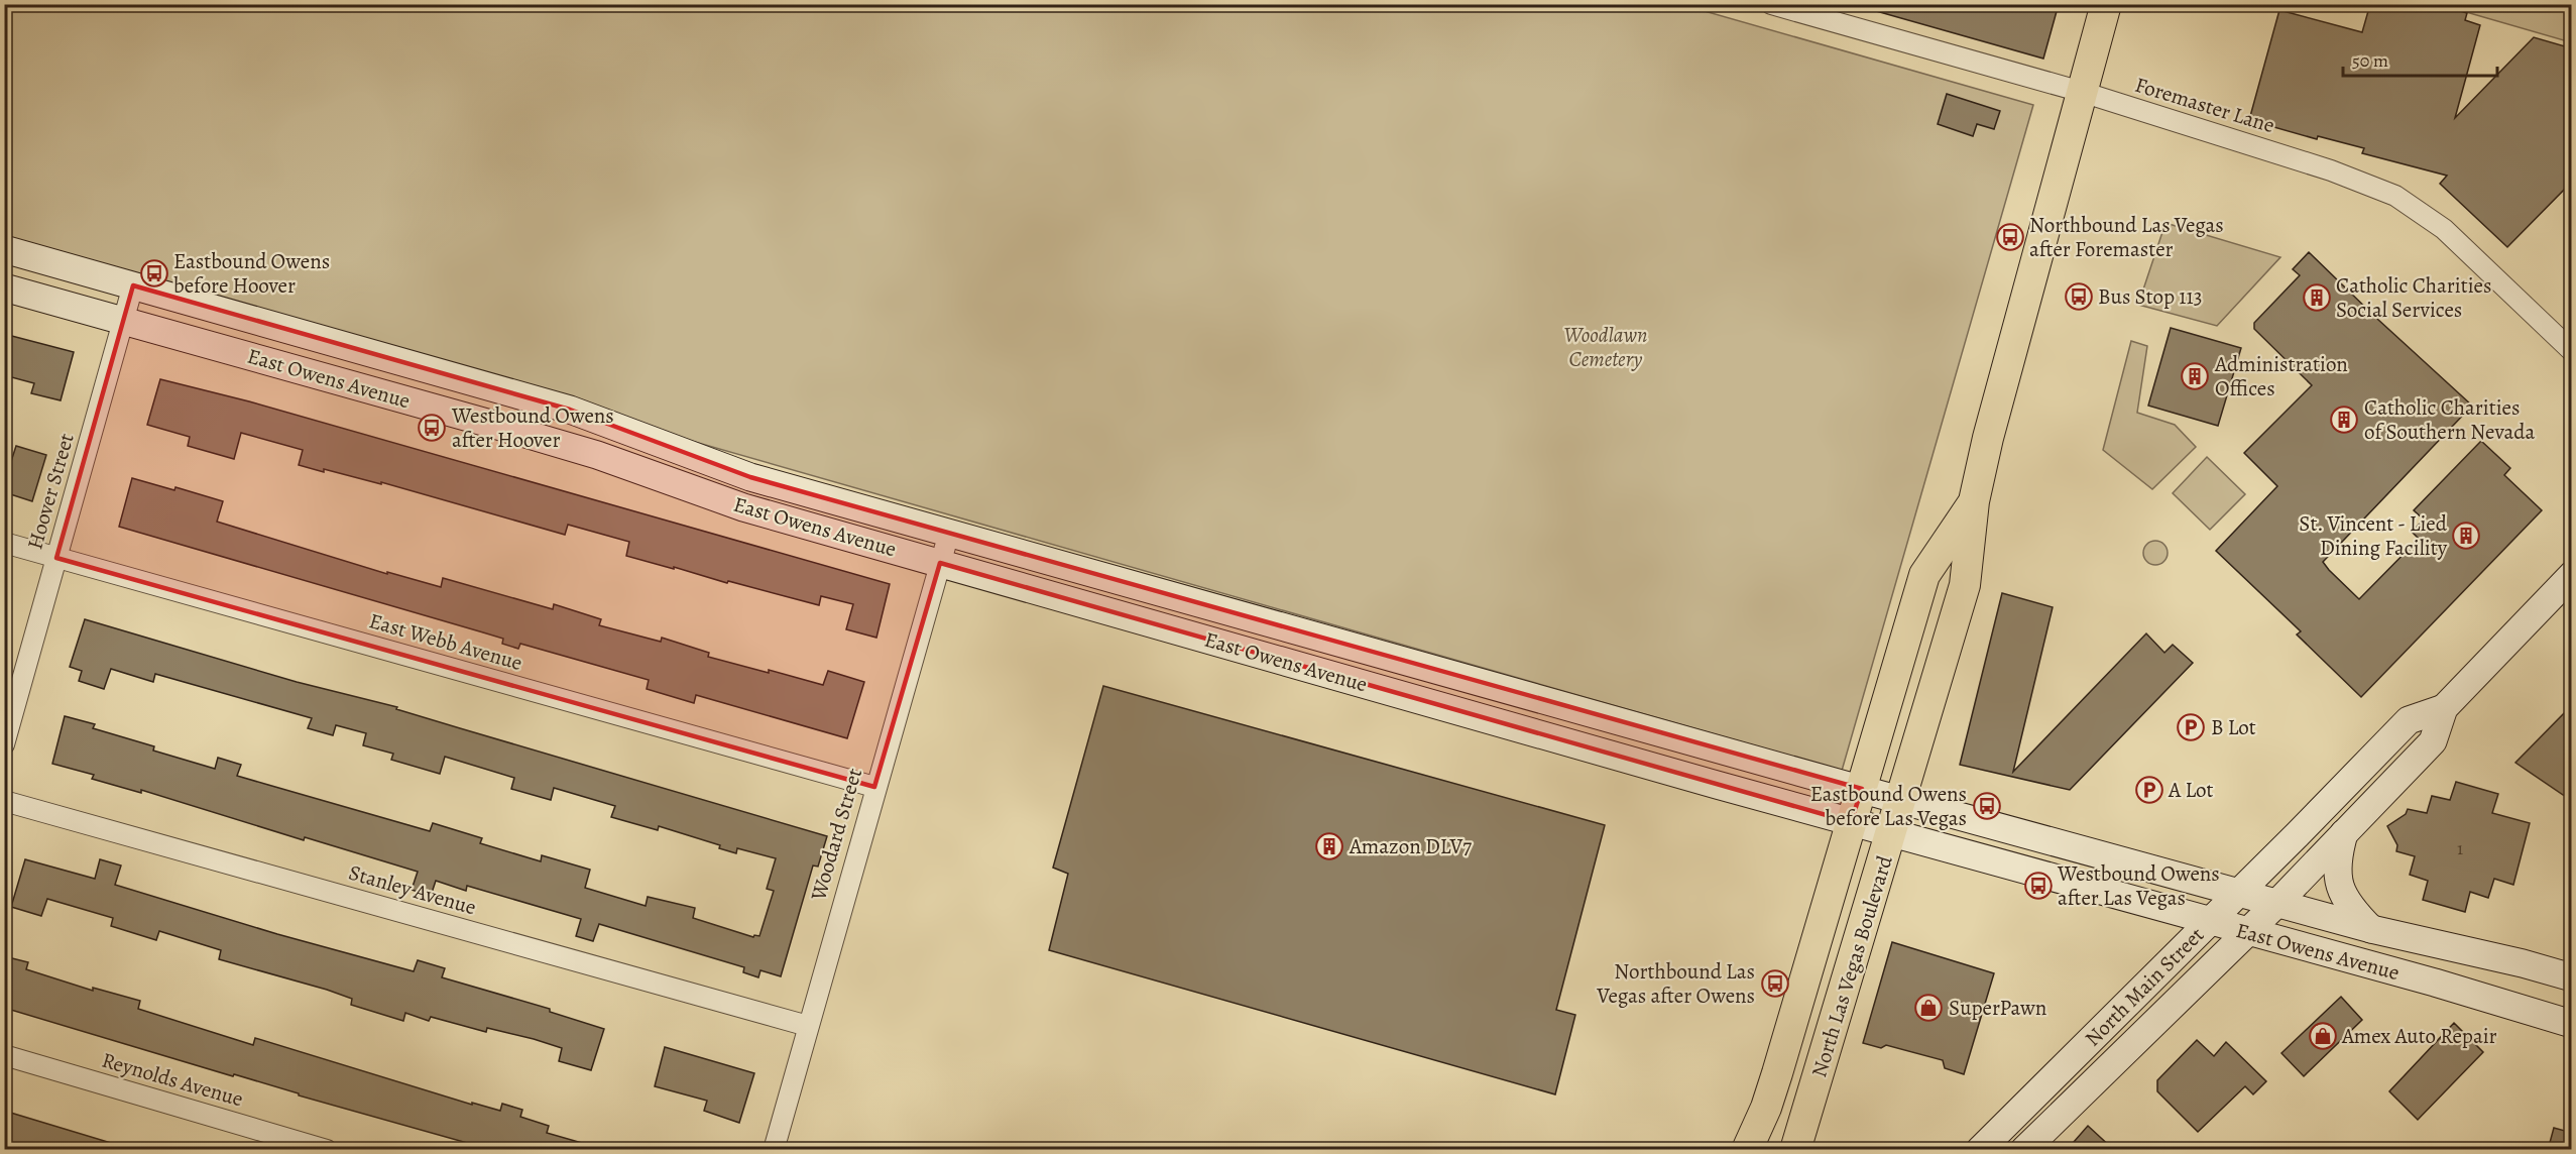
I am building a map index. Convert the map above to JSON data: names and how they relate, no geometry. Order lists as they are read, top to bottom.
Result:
{
  "streets": {
    "main road": ["East Owens Avenue", "North Las Vegas Boulevard", "North Main Street"],
    "street": [
      "Foremaster Lane",
      "Hoover Street",
      "East Webb Avenue",
      "Woodard Street",
      "Stanley Avenue",
      "Reynolds Avenue"
    ]
  },
  "crossings": [
    ["Foremaster Lane", "North Las Vegas Boulevard"],
    ["East Owens Avenue", "Hoover Street"],
    ["East Owens Avenue", "Woodard Street"],
    ["East Owens Avenue", "North Las Vegas Boulevard"],
    ["East Owens Avenue", "North Main Street"],
    ["Hoover Street", "East Webb Avenue"],
    ["East Webb Avenue", "Woodard Street"],
    ["Woodard Street", "Stanley Avenue"]
  ],
  "parks": ["Woodlawn Cemetery"],
  "places": {
    "bus stop": [
      "Northbound Las Vegas after Foremaster",
      "Eastbound Owens before Hoover",
      "Bus Stop 113",
      "Westbound Owens after Hoover",
      "Eastbound Owens before Las Vegas",
      "Westbound Owens after Las Vegas",
      "Northbound Las Vegas after Owens"
    ],
    "building": [
      "Catholic Charities Social Services",
      "Administration Offices",
      "Catholic Charities of Southern Nevada",
      "St. Vincent - Lied Dining Facility",
      "Amazon DLV7"
    ],
    "parking": ["B Lot", "A Lot"],
    "shop": ["SuperPawn", "Amex Auto Repair"]
  },
  "house_numbers": ["1"],
  "scale_bar": "50 m"
}
